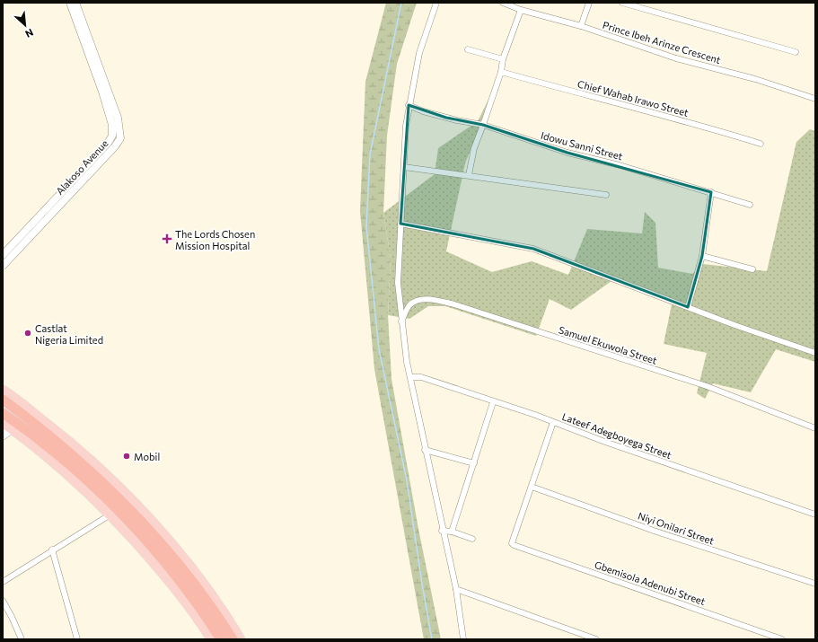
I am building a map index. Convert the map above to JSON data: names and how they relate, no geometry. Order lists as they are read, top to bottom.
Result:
{
  "streets": {
    "street": [
      "Prince Ibeh Arinze Crescent",
      "Chief Wahab Irawo Street",
      "Idowu Sanni Street",
      "Alakoso Avenue",
      "Samuel Ekuwola Street",
      "Lateef Adegboyega Street",
      "Niyi Onilari Street",
      "Gbemisola Adenubi Street"
    ]
  },
  "crossings": [
    ["Niyi Onilari Street", "Gbemisola Adenubi Street"]
  ],
  "places": {
    "health": ["The Lords Chosen Mission Hospital"],
    "other": ["Castlat Nigeria Limited", "Mobil"]
  },
  "north": "bottom right"
}
